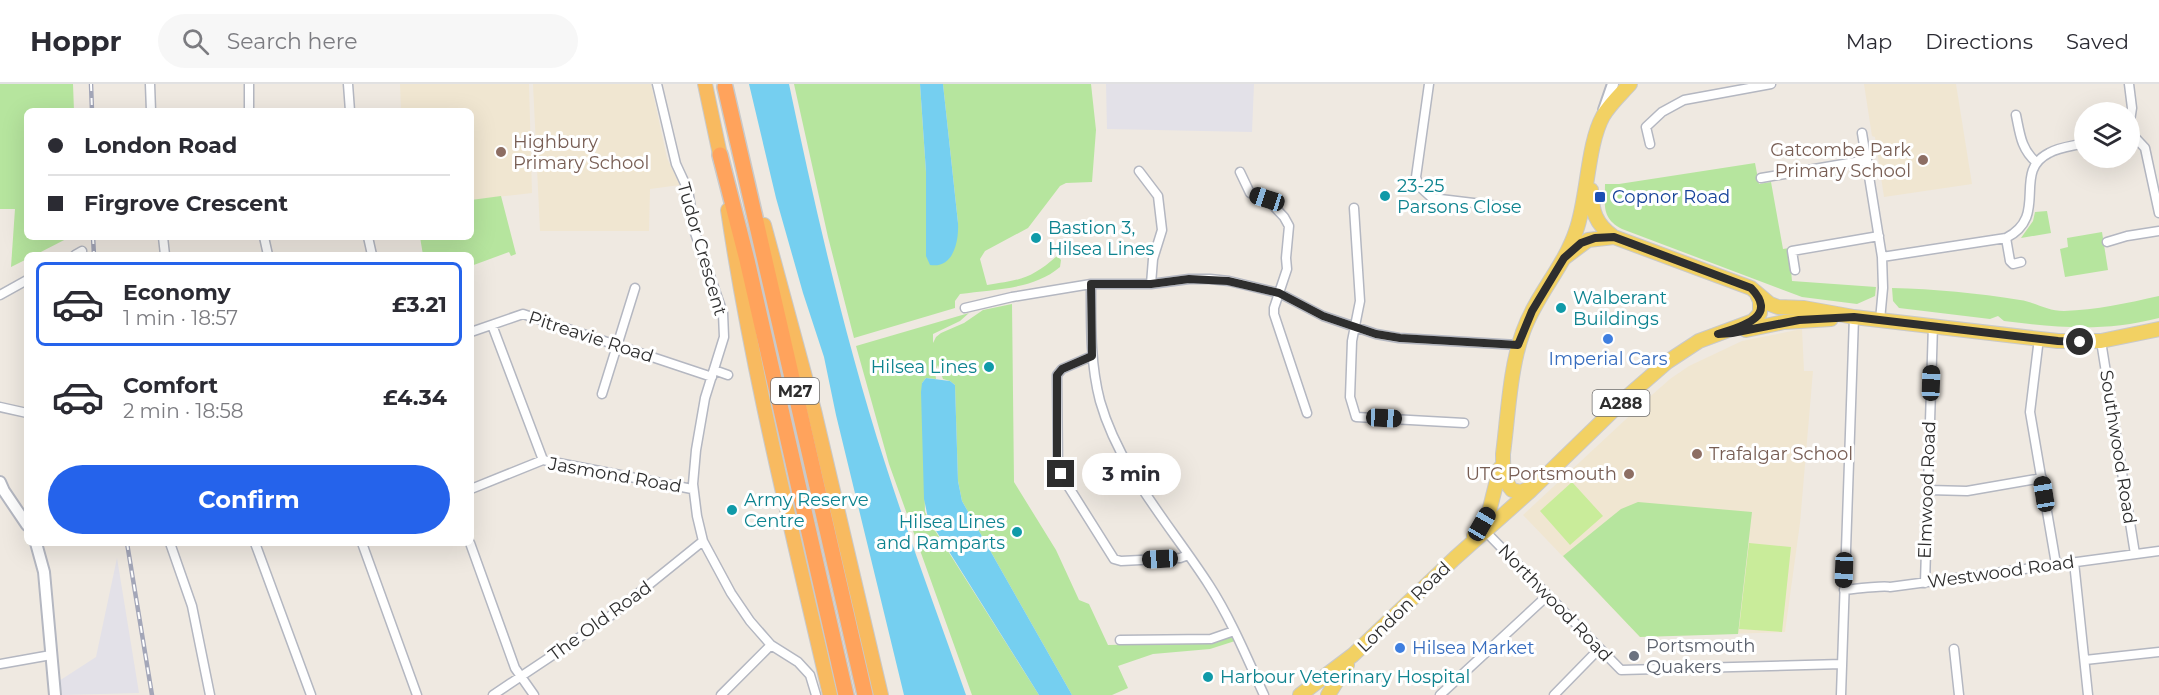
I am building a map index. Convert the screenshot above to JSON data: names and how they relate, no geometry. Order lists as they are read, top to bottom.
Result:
{
  "streets": {
    "highway": ["M27"],
    "main road": ["A288", "London Road"],
    "street": [
      "Tudor Crescent",
      "Pitreavie Road",
      "Southwood Road",
      "Jasmond Road",
      "Elmwood Road",
      "Westwood Road",
      "Northwood Road",
      "The Old Road"
    ]
  },
  "crossings": [
    ["Tudor Crescent", "Pitreavie Road"],
    ["Tudor Crescent", "Jasmond Road"],
    ["Tudor Crescent", "The Old Road"],
    ["A288", "London Road"],
    ["Southwood Road", "Westwood Road"],
    ["Elmwood Road", "Westwood Road"],
    ["Northwood Road", "London Road"]
  ],
  "places": {
    "other": [
      "Highbury Primary School",
      "Gatcombe Park Primary School",
      "23-25 Parsons Close",
      "Bastion 3, Hilsea Lines",
      "Walberant Buildings",
      "Imperial Cars",
      "Hilsea Lines",
      "Trafalgar School",
      "UTC Portsmouth",
      "Army Reserve Centre",
      "Hilsea Lines and Ramparts",
      "Hilsea Market",
      "Portsmouth Quakers",
      "Harbour Veterinary Hospital"
    ],
    "transit": ["Copnor Road"]
  },
  "page": {
    "header": "Hoppr",
    "search": "Search here",
    "nav": ["Map", "Directions", "Saved"],
    "banner": ["London Road", "Firgrove Crescent"],
    "list": [
      {
        "name": "Economy",
        "note": "1 min · 18:57",
        "value": "£3.21"
      },
      {
        "name": "Comfort",
        "note": "2 min · 18:58",
        "value": "£4.34"
      }
    ],
    "bubble": "3 min",
    "buttons": "Confirm"
  }
}
